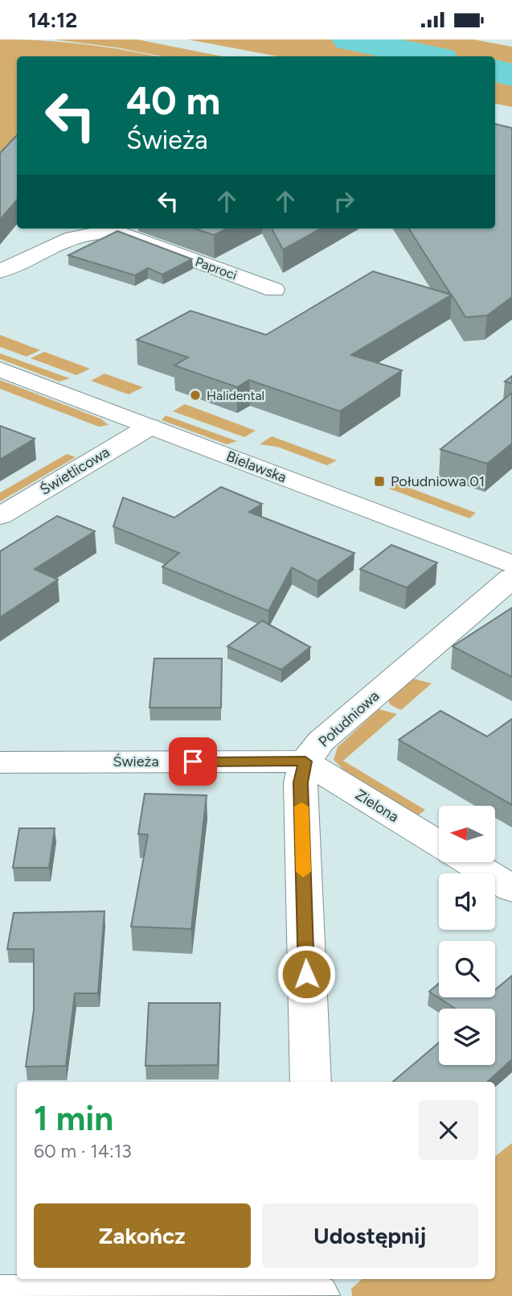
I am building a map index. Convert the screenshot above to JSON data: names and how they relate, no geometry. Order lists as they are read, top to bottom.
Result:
{
  "streets": {
    "street": [
      "Paproci",
      "Bielawska",
      "Świetlicowa",
      "Południowa",
      "Świeża",
      "Zielona"
    ]
  },
  "crossings": [
    ["Bielawska", "Świetlicowa"],
    ["Południowa", "Świeża"],
    ["Południowa", "Zielona"],
    ["Świeża", "Zielona"]
  ],
  "places": {
    "other": ["Halidental"],
    "transit": ["Południowa 01"]
  },
  "north": "left",
  "page": {
    "status": "14:12",
    "turn": ["40 m", "Świeża"],
    "heading": ["1 min", "60 m · 14:13"],
    "buttons": ["Zakończ", "Udostępnij"]
  }
}
